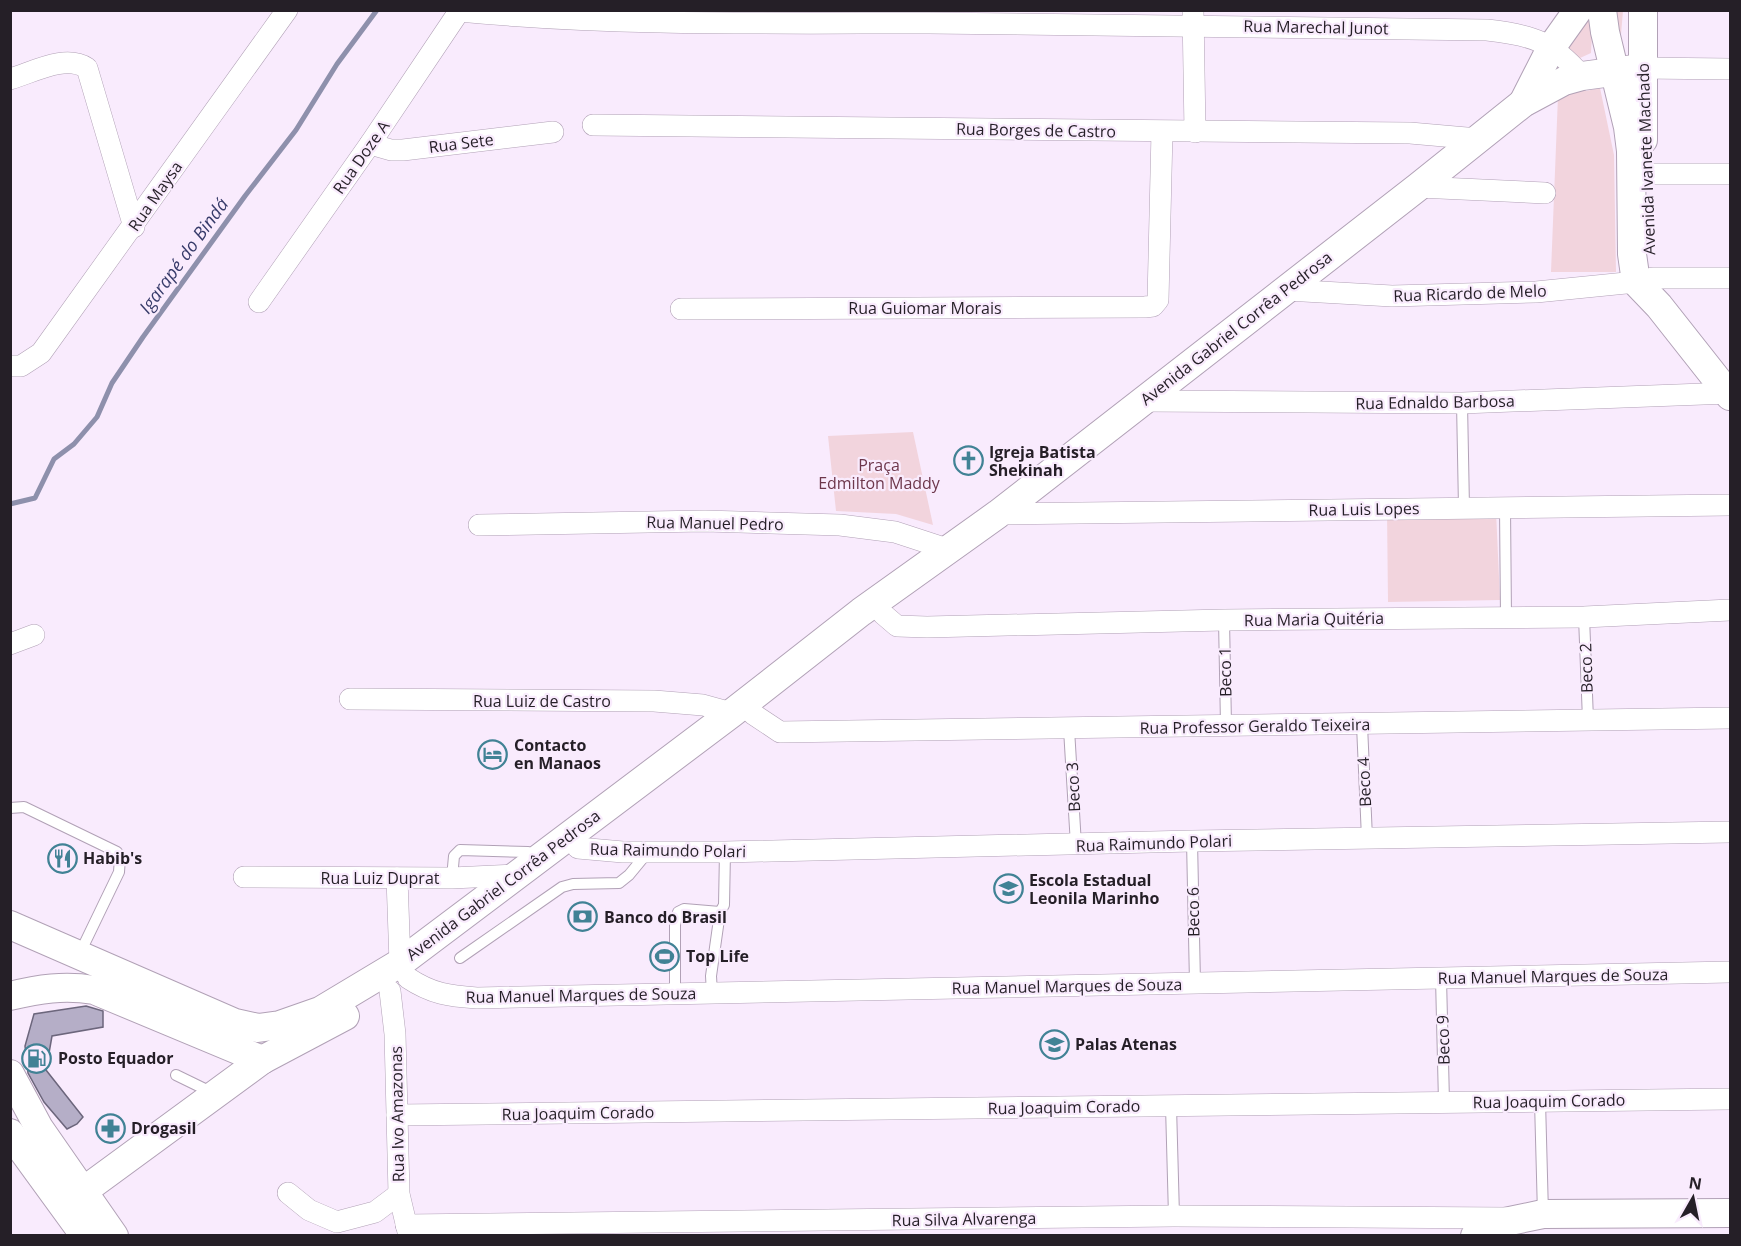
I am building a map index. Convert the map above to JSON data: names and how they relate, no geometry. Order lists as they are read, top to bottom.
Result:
{
  "streets": {
    "street": [
      "Rua Marechal Junot",
      "Rua Borges de Castro",
      "Rua Sete",
      "Rua Doze A",
      "Avenida Ivanete Machado",
      "Rua Maysa",
      "Rua Ricardo de Melo",
      "Rua Guiomar Morais",
      "Avenida Gabriel Corrêa Pedrosa",
      "Rua Ednaldo Barbosa",
      "Rua Luis Lopes",
      "Rua Manuel Pedro",
      "Rua Maria Quitéria",
      "Rua Luiz de Castro",
      "Rua Professor Geraldo Teixeira",
      "Rua Raimundo Polari",
      "Rua Luiz Duprat",
      "Rua Manuel Marques de Souza",
      "Rua Joaquim Corado",
      "Rua Ivo Amazonas",
      "Rua Silva Alvarenga"
    ],
    "lane": [
      "Beco 2",
      "Beco 1",
      "Beco 4",
      "Beco 3",
      "Beco 6",
      "Beco 9"
    ]
  },
  "crossings": [
    ["Rua Marechal Junot", "Rua Doze A"],
    ["Rua Marechal Junot", "Avenida Gabriel Corrêa Pedrosa"],
    ["Rua Borges de Castro", "Rua Guiomar Morais"],
    ["Rua Borges de Castro", "Avenida Gabriel Corrêa Pedrosa"],
    ["Rua Sete", "Rua Doze A"],
    ["Avenida Ivanete Machado", "Rua Ricardo de Melo"],
    ["Avenida Ivanete Machado", "Avenida Gabriel Corrêa Pedrosa"],
    ["Avenida Ivanete Machado", "Rua Ednaldo Barbosa"],
    ["Rua Ricardo de Melo", "Avenida Gabriel Corrêa Pedrosa"],
    ["Avenida Gabriel Corrêa Pedrosa", "Rua Ednaldo Barbosa"],
    ["Avenida Gabriel Corrêa Pedrosa", "Rua Luis Lopes"],
    ["Avenida Gabriel Corrêa Pedrosa", "Rua Manuel Pedro"],
    ["Avenida Gabriel Corrêa Pedrosa", "Rua Maria Quitéria"],
    ["Avenida Gabriel Corrêa Pedrosa", "Rua Luiz de Castro"],
    ["Avenida Gabriel Corrêa Pedrosa", "Rua Raimundo Polari"],
    ["Avenida Gabriel Corrêa Pedrosa", "Rua Luiz Duprat"],
    ["Avenida Gabriel Corrêa Pedrosa", "Rua Manuel Marques de Souza"],
    ["Avenida Gabriel Corrêa Pedrosa", "Rua Ivo Amazonas"],
    ["Rua Maria Quitéria", "Beco 2"],
    ["Rua Maria Quitéria", "Beco 1"],
    ["Beco 2", "Rua Professor Geraldo Teixeira"],
    ["Beco 1", "Rua Professor Geraldo Teixeira"],
    ["Rua Luiz de Castro", "Rua Professor Geraldo Teixeira"],
    ["Rua Professor Geraldo Teixeira", "Beco 4"],
    ["Rua Professor Geraldo Teixeira", "Beco 3"],
    ["Beco 4", "Rua Raimundo Polari"],
    ["Beco 3", "Rua Raimundo Polari"],
    ["Rua Raimundo Polari", "Beco 6"],
    ["Rua Luiz Duprat", "Rua Ivo Amazonas"],
    ["Beco 6", "Rua Manuel Marques de Souza"],
    ["Rua Manuel Marques de Souza", "Beco 9"],
    ["Rua Manuel Marques de Souza", "Rua Ivo Amazonas"],
    ["Beco 9", "Rua Joaquim Corado"],
    ["Rua Joaquim Corado", "Rua Ivo Amazonas"],
    ["Rua Ivo Amazonas", "Rua Silva Alvarenga"]
  ],
  "water": ["Igarapé do Bindá"],
  "parks": ["Praça Edmilton Maddy"],
  "places": {
    "church": ["Igreja Batista Shekinah"],
    "hotel": ["Contacto en Manaos"],
    "restaurant": ["Habib's"],
    "school or university": ["Escola Estadual Leonila Marinho", "Palas Atenas"],
    "bank": ["Banco do Brasil"],
    "sports": ["Top Life"],
    "fuel station": ["Posto Equador"],
    "pharmacy": ["Drogasil"]
  },
  "north": "top"
}
